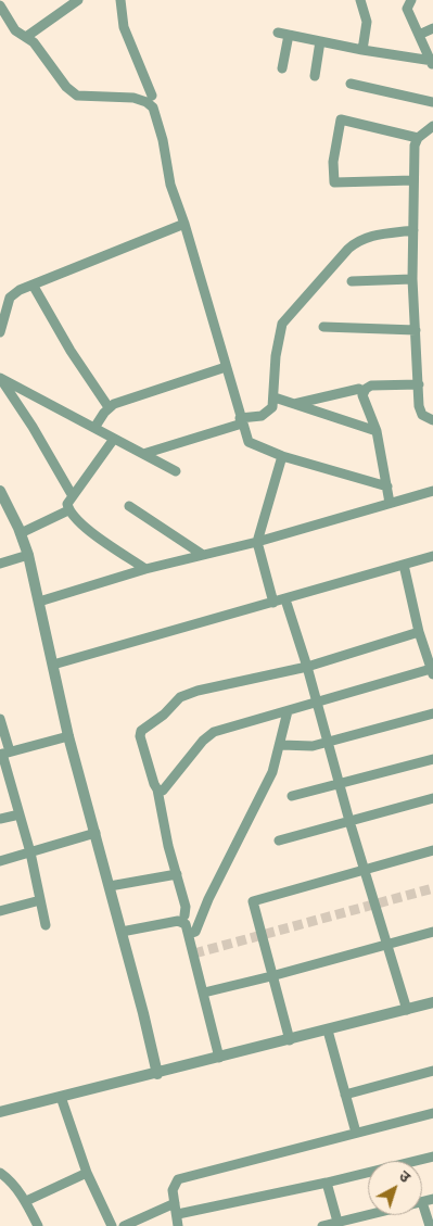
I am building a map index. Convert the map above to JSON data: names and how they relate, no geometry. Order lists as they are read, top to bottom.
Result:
{
  "north": "top right"
}
